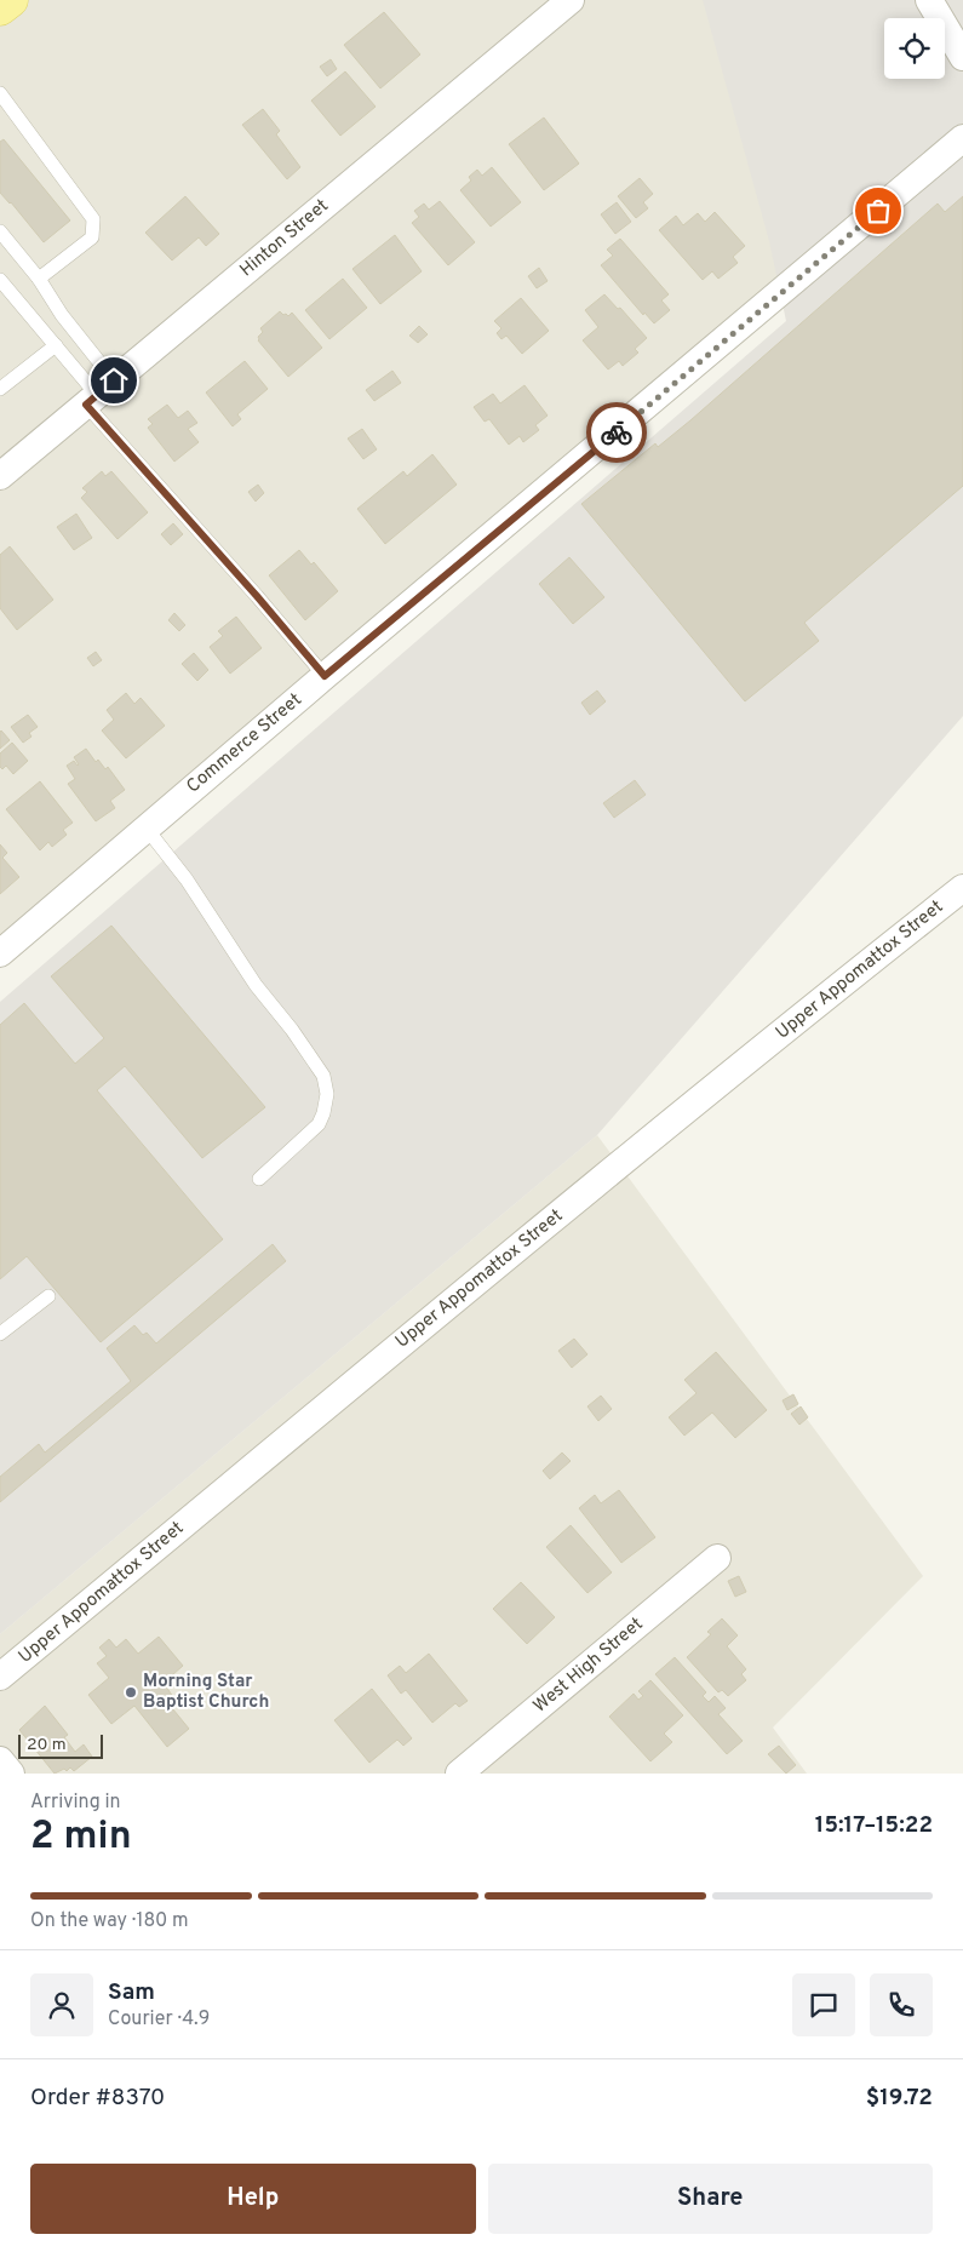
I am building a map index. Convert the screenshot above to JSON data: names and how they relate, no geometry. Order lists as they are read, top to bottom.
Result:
{
  "streets": {
    "street": [
      "Hinton Street",
      "Commerce Street",
      "Upper Appomattox Street",
      "West High Street"
    ]
  },
  "places": ["Morning Star Baptist Church"],
  "scale_bar": "20 m",
  "page": {
    "scale": "20 m",
    "heading": ["2 min", "Arriving in", "15:17–15:22"],
    "panel": [
      "Sam",
      "Courier · 4.9",
      "Order #8370",
      "$19.72"
    ],
    "bar": "On the way · 180 m",
    "buttons": ["Help", "Share"]
  }
}
